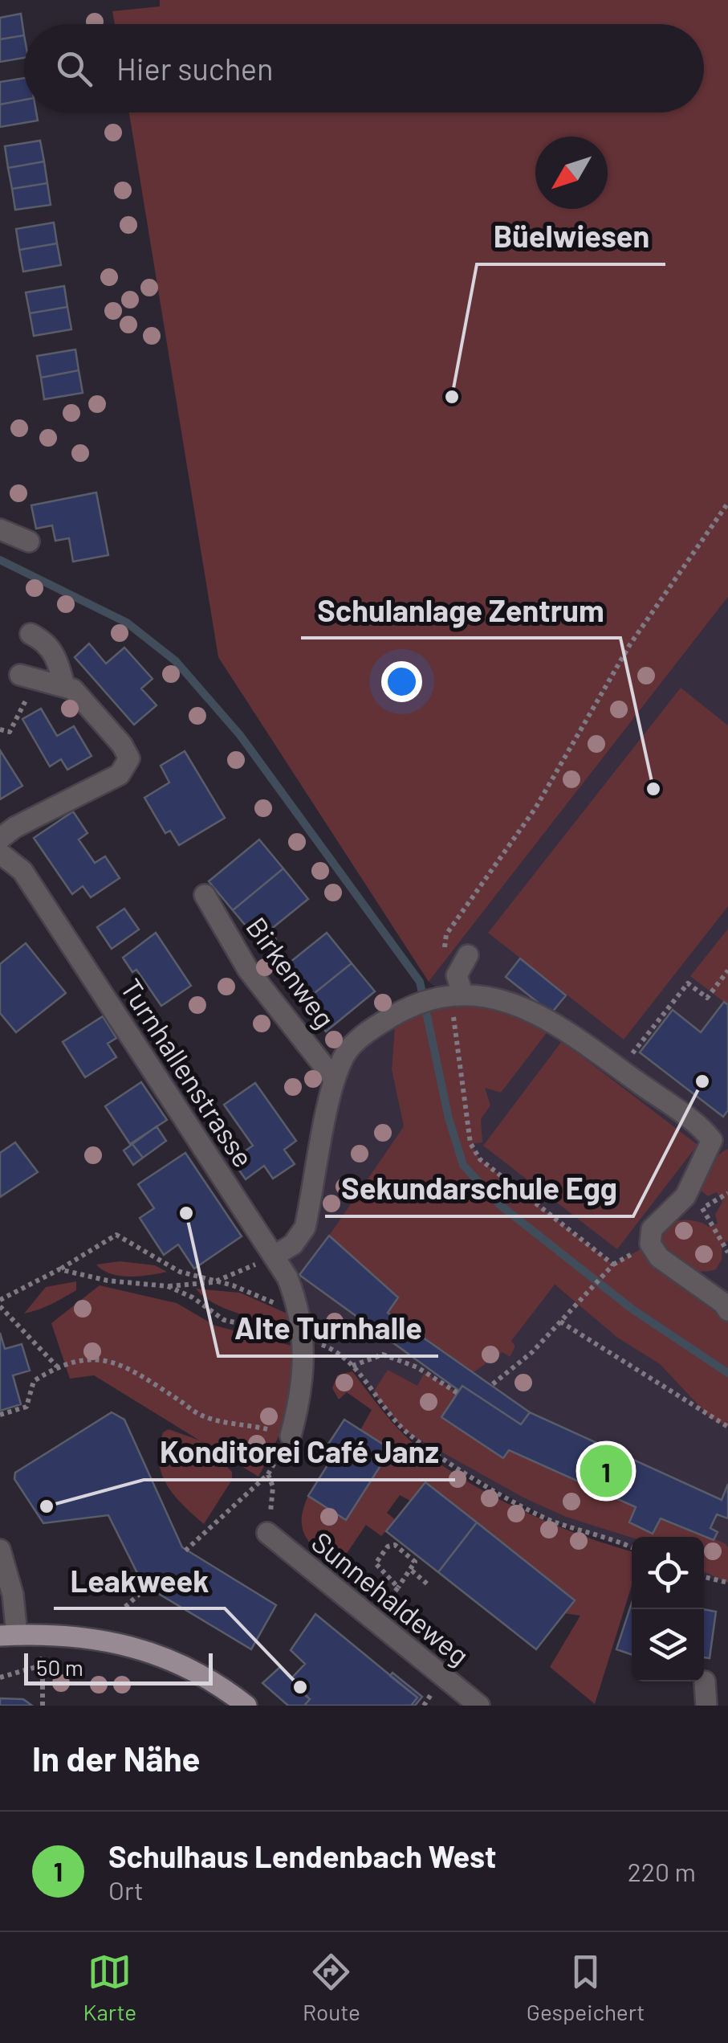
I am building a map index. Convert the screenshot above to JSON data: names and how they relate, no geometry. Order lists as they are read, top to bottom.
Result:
{
  "streets": {
    "street": ["Birkenweg", "Turnhallenstrasse", "Sunnehaldeweg"]
  },
  "crossings": [
    ["Birkenweg", "Turnhallenstrasse"]
  ],
  "places": [
    "Büelwiesen",
    "Schulanlage Zentrum",
    "Sekundarschule Egg",
    "Alte Turnhalle",
    "Konditorei Café Janz",
    "Leakweek"
  ],
  "scale_bar": "50 m",
  "north": "bottom left",
  "page": {
    "search": "Hier suchen",
    "pins": "1",
    "scale": "50 m",
    "heading": "In der Nähe",
    "list": [
      {
        "mark": "1",
        "name": "Schulhaus Lendenbach West",
        "note": "Ort",
        "value": "220 m"
      }
    ],
    "nav": ["Karte", "Route", "Gespeichert"]
  }
}
